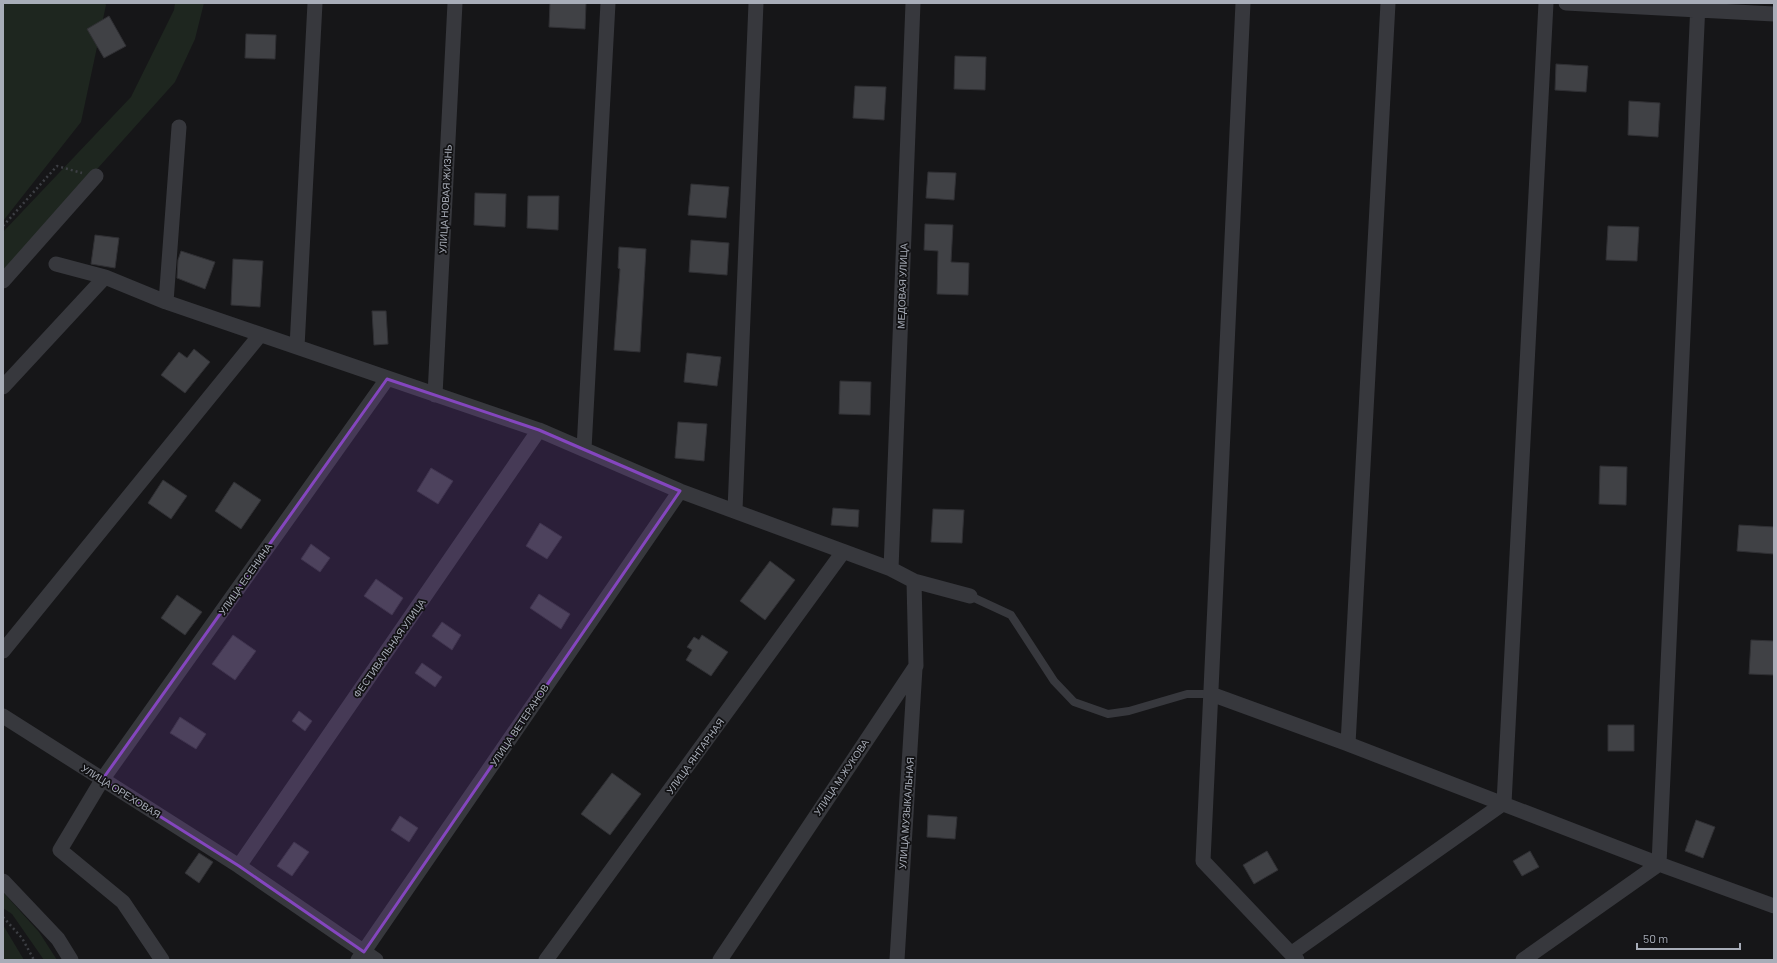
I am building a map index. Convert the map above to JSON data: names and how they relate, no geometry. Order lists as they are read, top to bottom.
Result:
{
  "streets": {
    "street": [
      "УЛИЦА НОВАЯ ЖИЗНЬ",
      "МЕДОВАЯ УЛИЦА",
      "УЛИЦА ЕСЕНИНА",
      "ФЕСТИВАЛЬНАЯ УЛИЦА",
      "УЛИЦА ВЕТЕРАНОВ",
      "УЛИЦА ЯНТАРНАЯ",
      "УЛИЦА М.ЖУКОВА",
      "УЛИЦА ОРЕХОВАЯ",
      "УЛИЦА МУЗЫКАЛЬНАЯ"
    ]
  },
  "crossings": [
    ["УЛИЦА ЕСЕНИНА", "УЛИЦА ОРЕХОВАЯ"],
    ["ФЕСТИВАЛЬНАЯ УЛИЦА", "УЛИЦА ОРЕХОВАЯ"],
    ["УЛИЦА ВЕТЕРАНОВ", "УЛИЦА ОРЕХОВАЯ"],
    ["УЛИЦА М.ЖУКОВА", "УЛИЦА МУЗЫКАЛЬНАЯ"]
  ],
  "scale_bar": "50 m"
}
